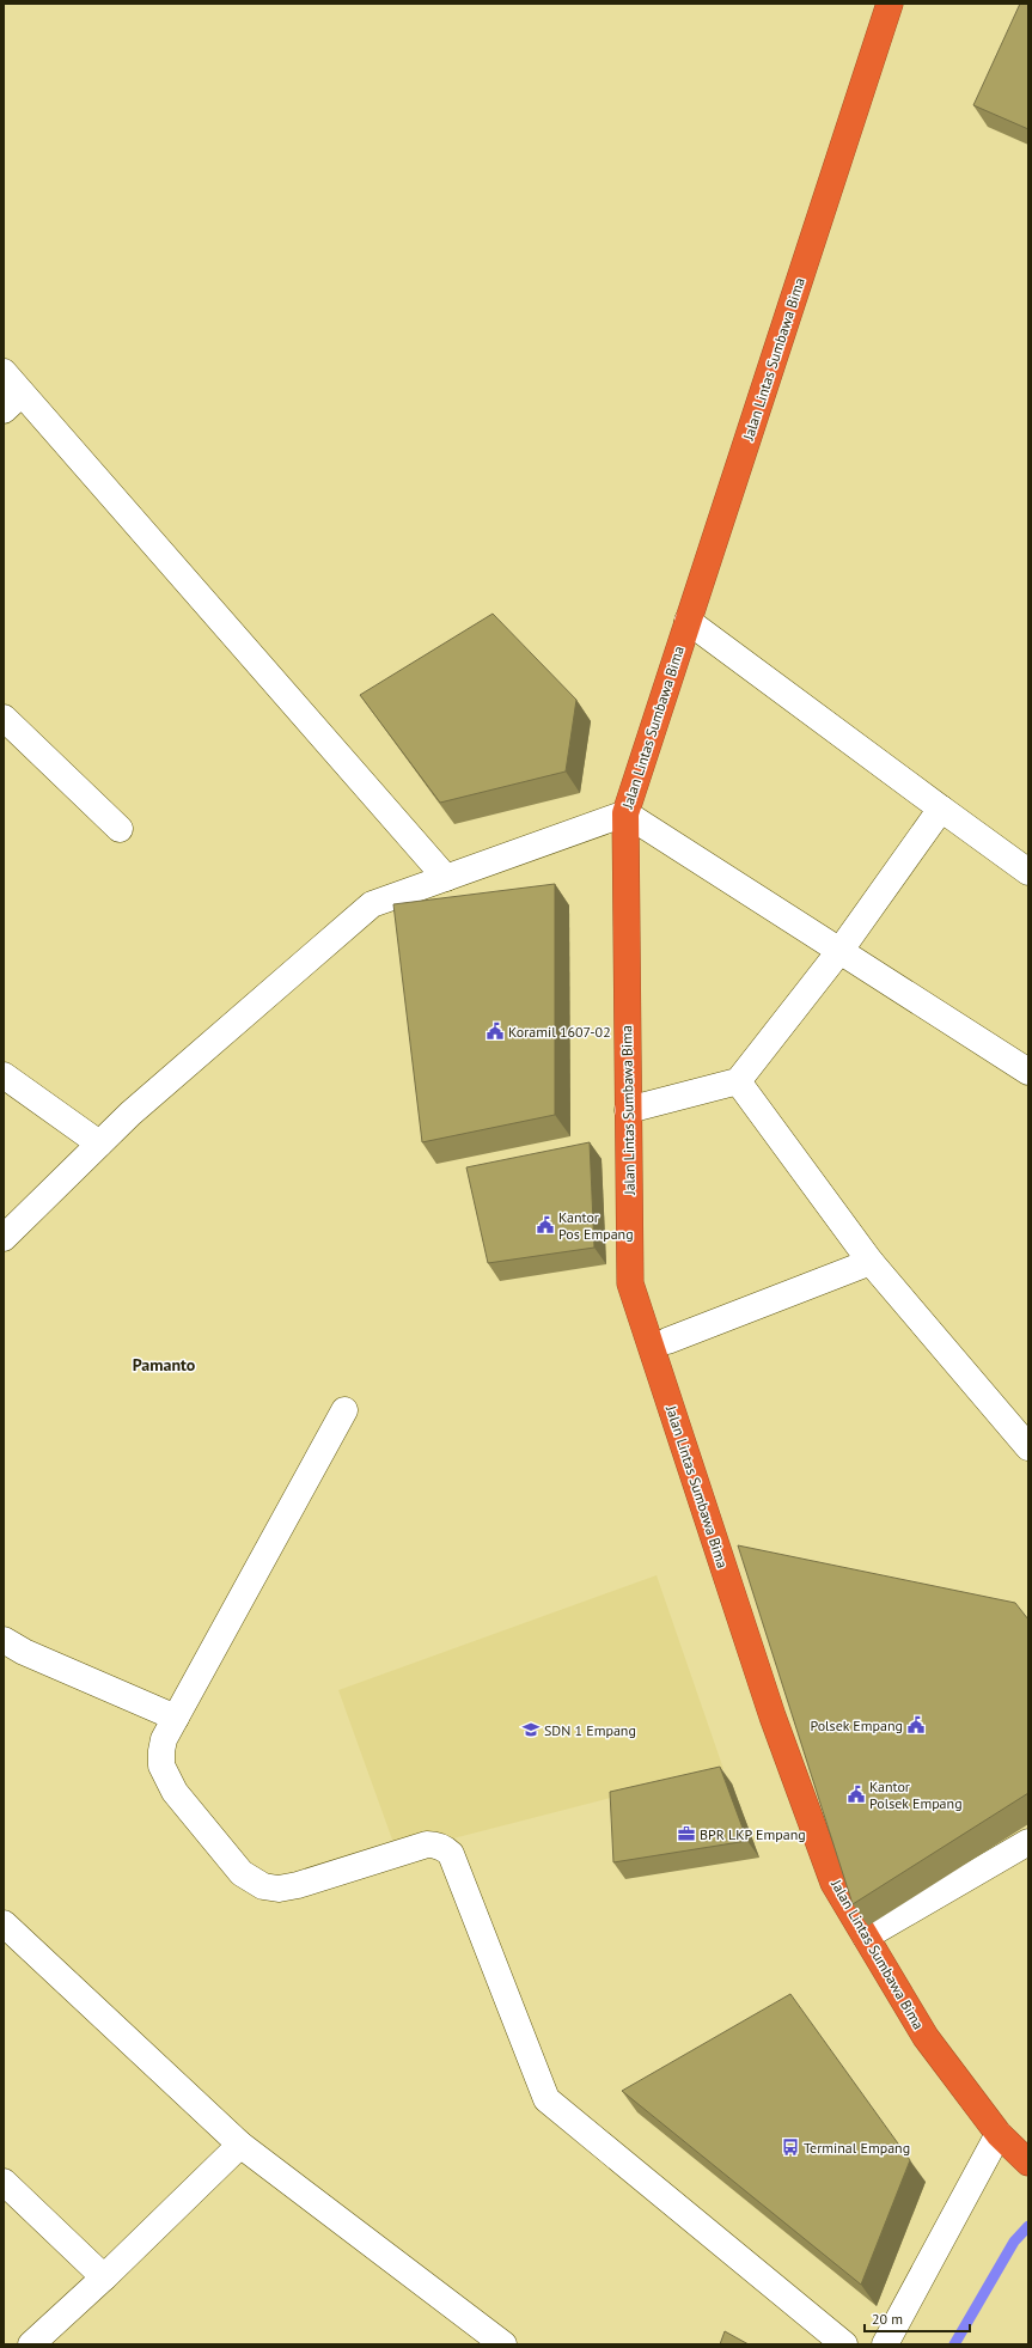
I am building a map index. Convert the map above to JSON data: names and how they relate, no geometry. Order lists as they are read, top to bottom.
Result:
{
  "streets": {
    "highway": ["Jalan Lintas Sumbawa Bima"]
  },
  "districts": ["Pamanto"],
  "places": {
    "public building": [
      "Koramil 1607-02",
      "Kantor Pos Empang",
      "Polsek Empang",
      "Kantor Polsek Empang"
    ],
    "school or university": ["SDN 1 Empang"],
    "office": ["BPR LKP Empang"],
    "bus stop": ["Terminal Empang"]
  },
  "scale_bar": "20 m"
}
